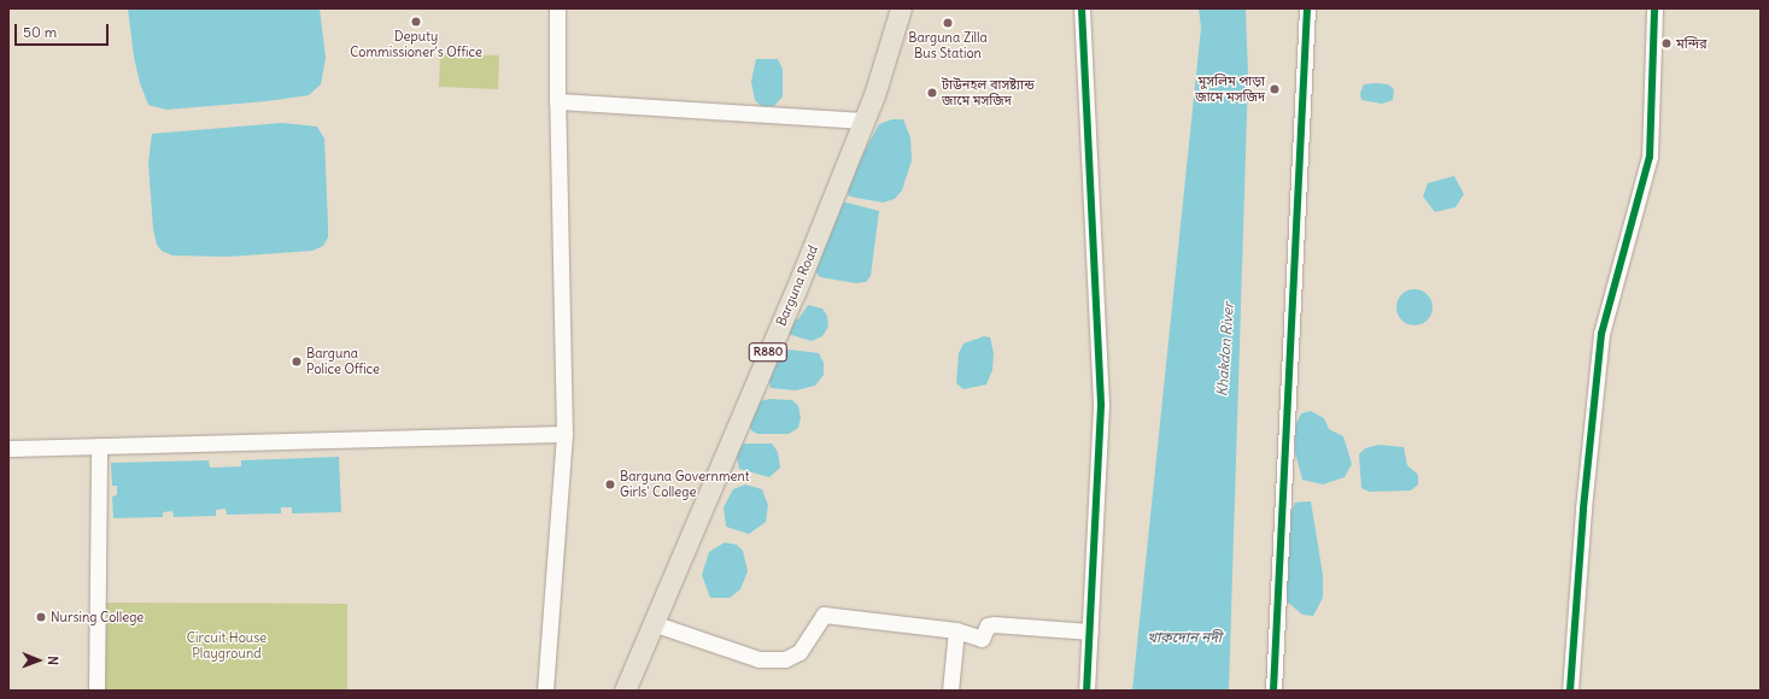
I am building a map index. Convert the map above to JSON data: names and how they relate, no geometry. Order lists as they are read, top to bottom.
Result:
{
  "streets": {
    "main road": ["Barguna Road", "R880"]
  },
  "water": ["Khakdon River", "খাকদোন নদী"],
  "parks": ["Circuit House Playground"],
  "places": [
    "Deputy Commissioner's Office",
    "Barguna Zilla Bus Station",
    "মন্দির",
    "মুসলিম পাড়া জামে মসজিদ",
    "টাউনহল বাসষ্ট্যান্ড জামে মসজিদ",
    "Barguna Police Office",
    "Barguna Government Girls' College",
    "Nursing College"
  ],
  "scale_bar": "50 m",
  "north": "right"
}
